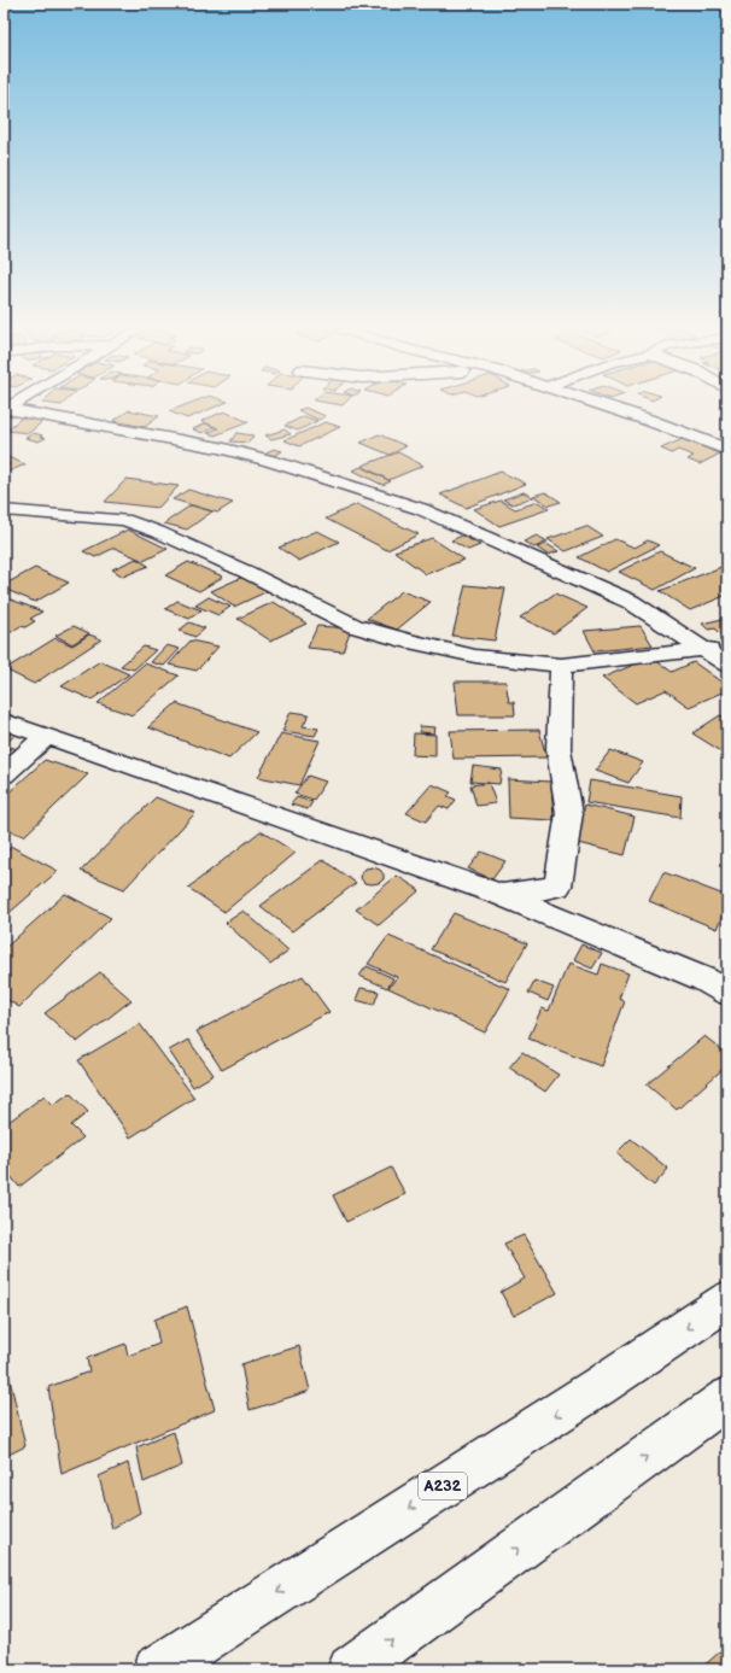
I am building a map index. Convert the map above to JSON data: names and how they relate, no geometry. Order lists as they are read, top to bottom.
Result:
{
  "streets": {
    "main road": ["A232"]
  }
}
